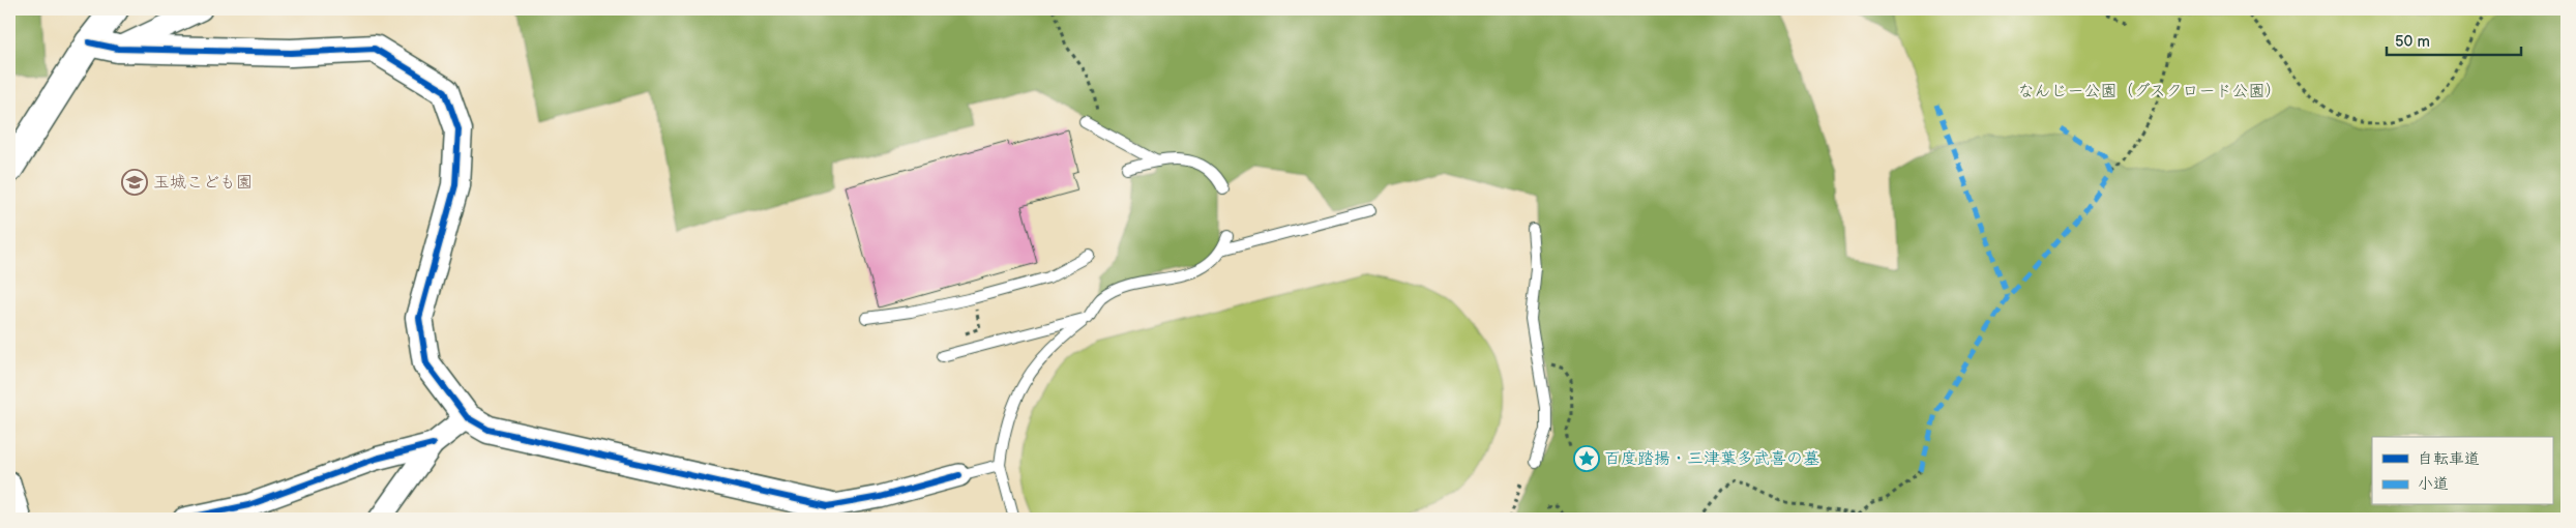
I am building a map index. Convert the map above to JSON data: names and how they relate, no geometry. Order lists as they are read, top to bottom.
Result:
{
  "parks": ["なんじー公園（グスクロード公園）"],
  "places": {
    "school or university": ["玉城こども園"],
    "place": ["百度踏揚・三津葉多武喜の墓"]
  },
  "legend": ["自転車道", "小道"],
  "scale_bar": "50 m"
}
